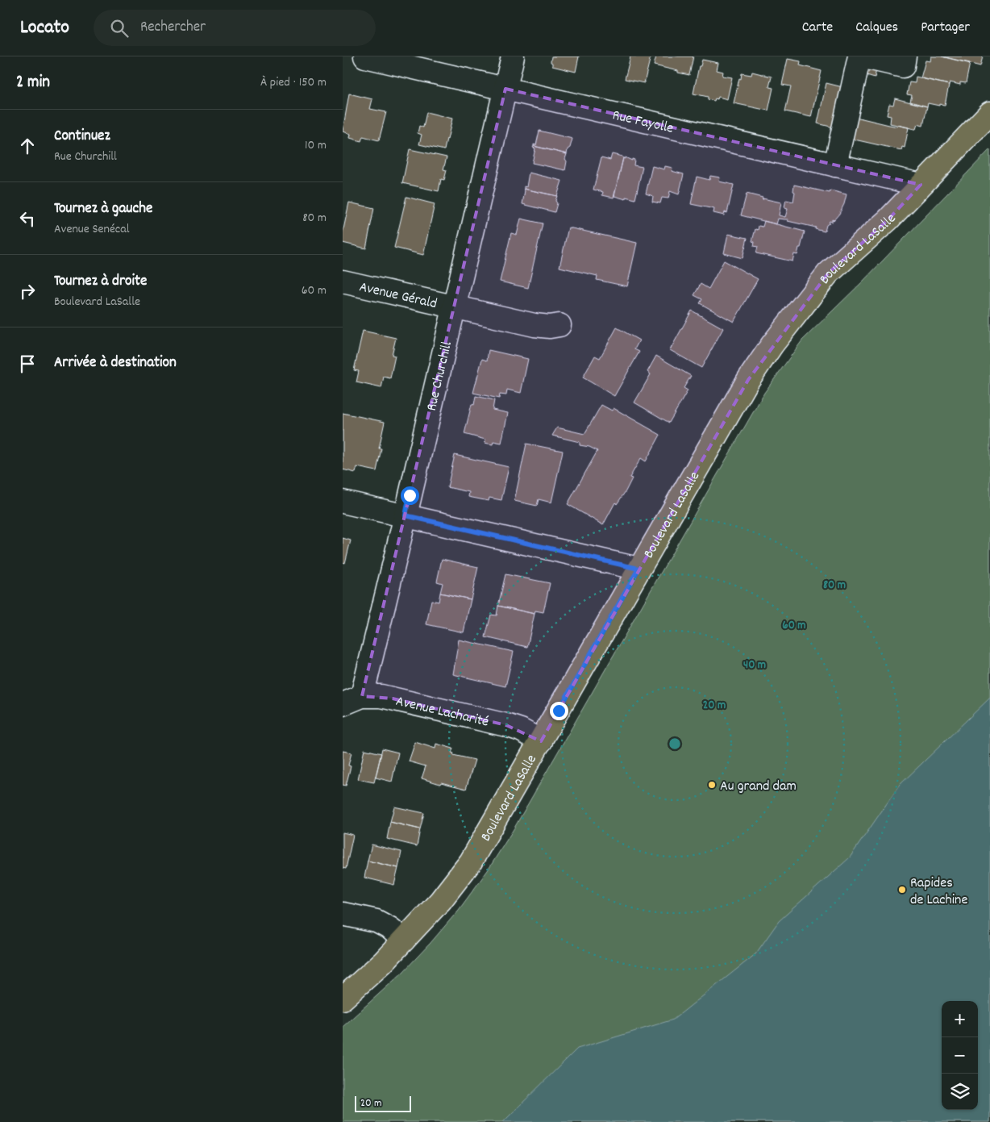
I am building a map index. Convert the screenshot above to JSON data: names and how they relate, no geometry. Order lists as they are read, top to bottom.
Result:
{
  "streets": {
    "main road": ["Boulevard LaSalle"],
    "street": [
      "Rue Fayolle",
      "Avenue Gérald",
      "Rue Churchill",
      "Avenue Lacharité"
    ]
  },
  "crossings": [
    ["Rue Fayolle", "Boulevard LaSalle"],
    ["Rue Fayolle", "Rue Churchill"],
    ["Boulevard LaSalle", "Avenue Lacharité"],
    ["Avenue Gérald", "Rue Churchill"],
    ["Rue Churchill", "Avenue Lacharité"]
  ],
  "places": ["Au grand dam", "Rapides de Lachine"],
  "scale_bar": "20 m",
  "page": {
    "header": "Locato",
    "search": "Rechercher",
    "nav": ["Carte", "Calques", "Partager"],
    "heading": ["2 min", "À pied · 150 m"],
    "list": [
      ["Continuez", "Rue Churchill", "10 m"],
      ["Tournez à gauche", "Avenue Senécal", "80 m"],
      ["Tournez à droite", "Boulevard LaSalle", "60 m"],
      "Arrivée à destination"
    ],
    "map_buttons": ["+", "−"],
    "scale": "20 m"
  },
  "rings": [
    "80 m",
    "60 m",
    "40 m",
    "20 m"
  ]
}
